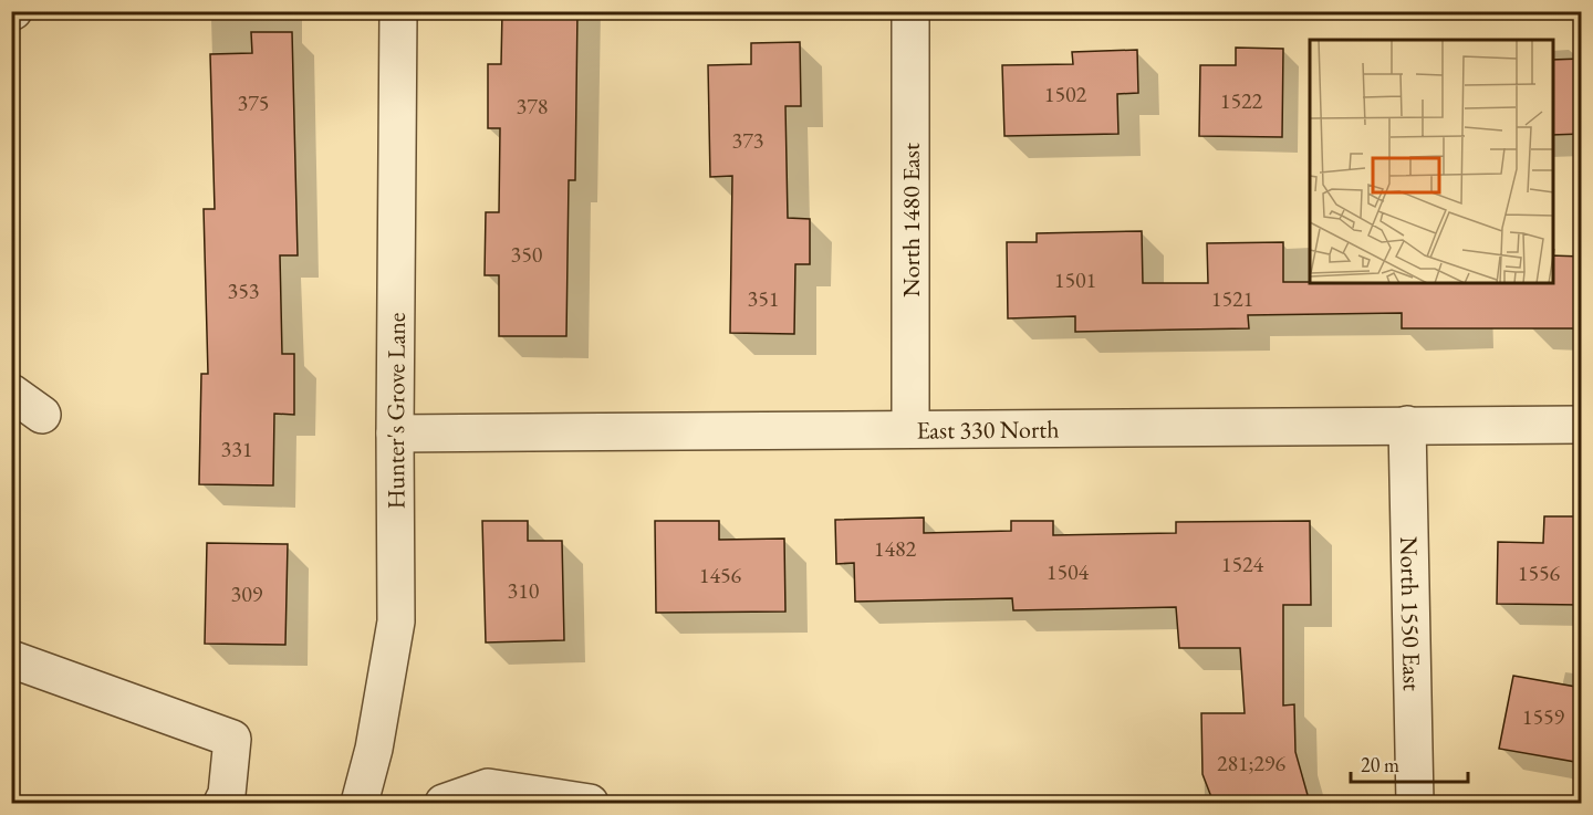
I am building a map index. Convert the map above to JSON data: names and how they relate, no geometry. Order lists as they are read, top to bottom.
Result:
{
  "streets": {
    "street": [
      "North 1480 East",
      "Hunter's Grove Lane",
      "East 330 North",
      "North 1550 East"
    ]
  },
  "crossings": [
    ["North 1480 East", "East 330 North"],
    ["Hunter's Grove Lane", "East 330 North"],
    ["East 330 North", "North 1550 East"]
  ],
  "house_numbers": [
    "1502",
    "1522",
    "375",
    "378",
    "373",
    "350",
    "1501",
    "353",
    "351",
    "1521",
    "331",
    "1482",
    "1524",
    "1504",
    "1556",
    "1456",
    "310",
    "309",
    "1559",
    "281;296"
  ],
  "scale_bar": "20 m"
}
